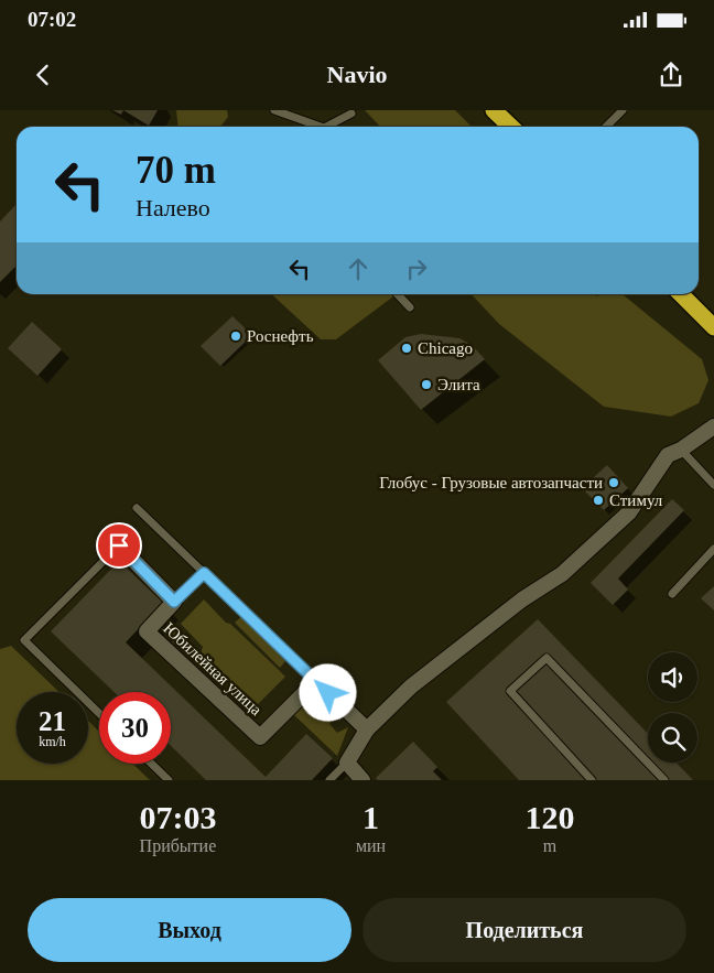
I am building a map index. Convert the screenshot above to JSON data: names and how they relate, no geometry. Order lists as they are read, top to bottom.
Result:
{
  "streets": {
    "street": ["Юбилейная улица"]
  },
  "places": [
    "Роснефть",
    "Chicago",
    "Элита",
    "Глобус - Грузовые автозапчасти",
    "Стимул"
  ],
  "page": {
    "status": "07:02",
    "header": "Navio",
    "turn": ["70 m", "Налево"],
    "speed": "21 km/h",
    "limit": "30",
    "eta": [
      "07:03",
      "Прибытие",
      "1",
      "мин",
      "120",
      "m"
    ],
    "buttons": ["Выход", "Поделиться"]
  }
}
